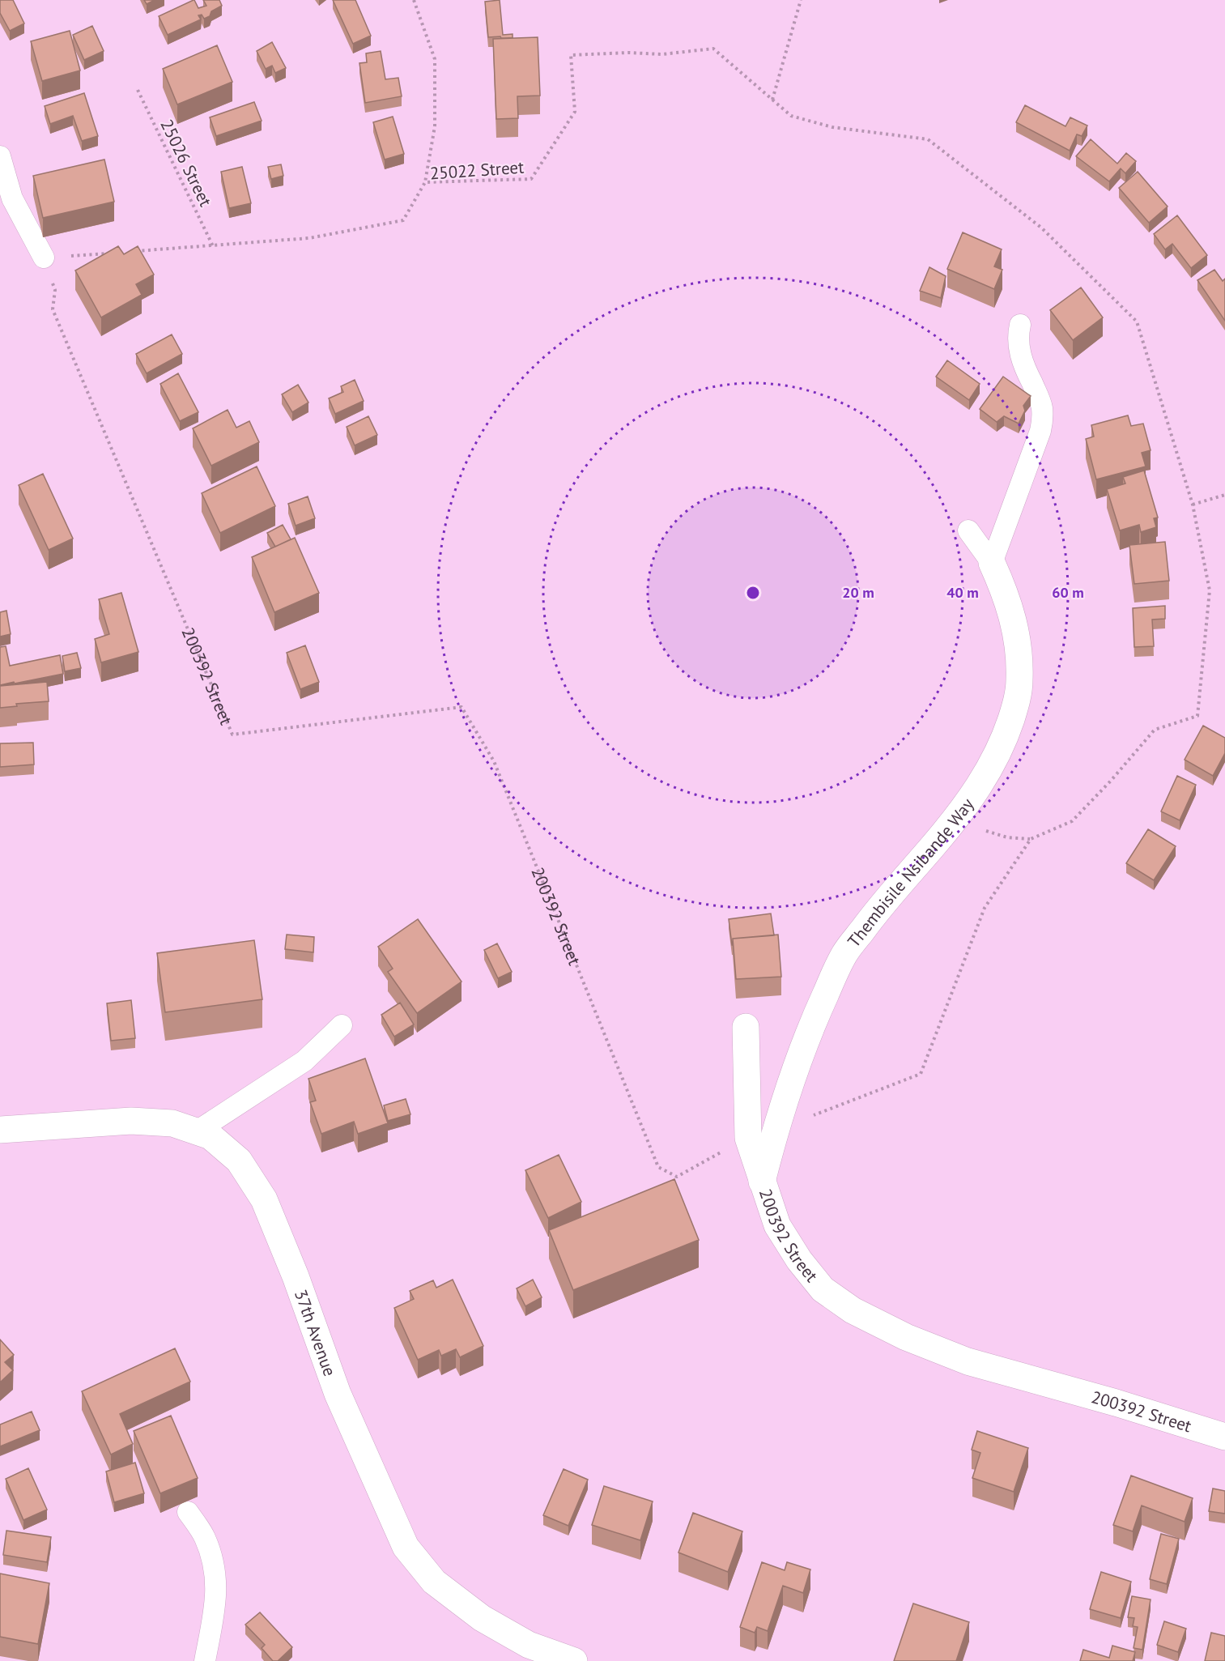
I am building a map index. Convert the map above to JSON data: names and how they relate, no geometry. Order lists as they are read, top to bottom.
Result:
{
  "streets": {
    "street": ["200392 Street", "Thembisile Nsibande Way", "37th Avenue"],
    "path": ["25026 Street", "25022 Street"]
  },
  "crossings": [
    ["25026 Street", "25022 Street"],
    ["200392 Street", "Thembisile Nsibande Way"]
  ],
  "rings": ["20 m", "40 m", "60 m"]
}
